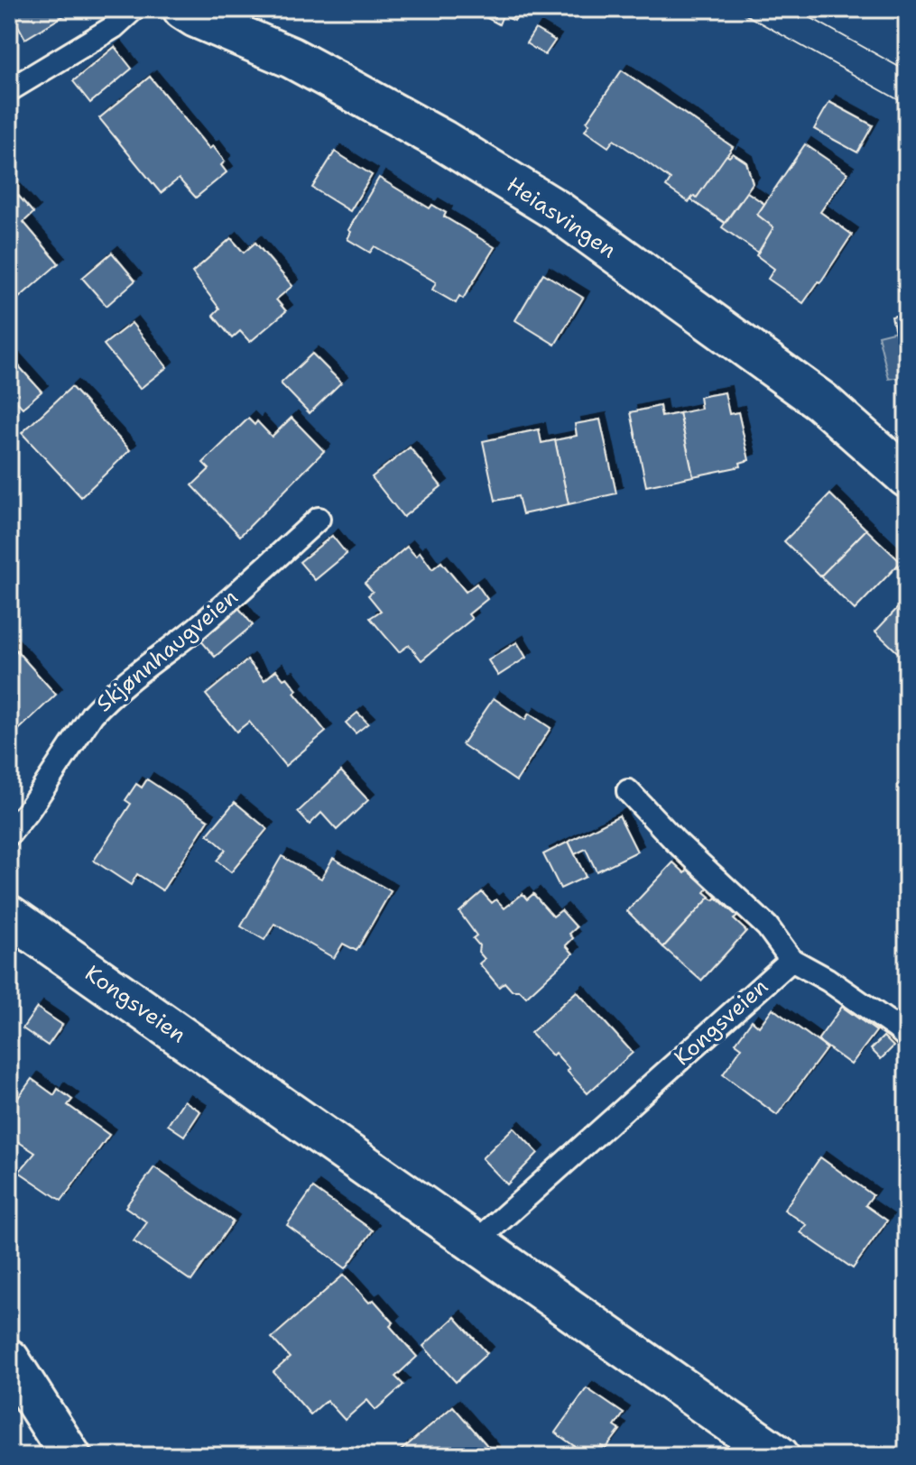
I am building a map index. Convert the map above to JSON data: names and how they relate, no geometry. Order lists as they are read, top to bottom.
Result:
{
  "streets": {
    "street": ["Heiasvingen", "Kongsveien"],
    "lane": ["Skjønnhaugveien"]
  }
}
